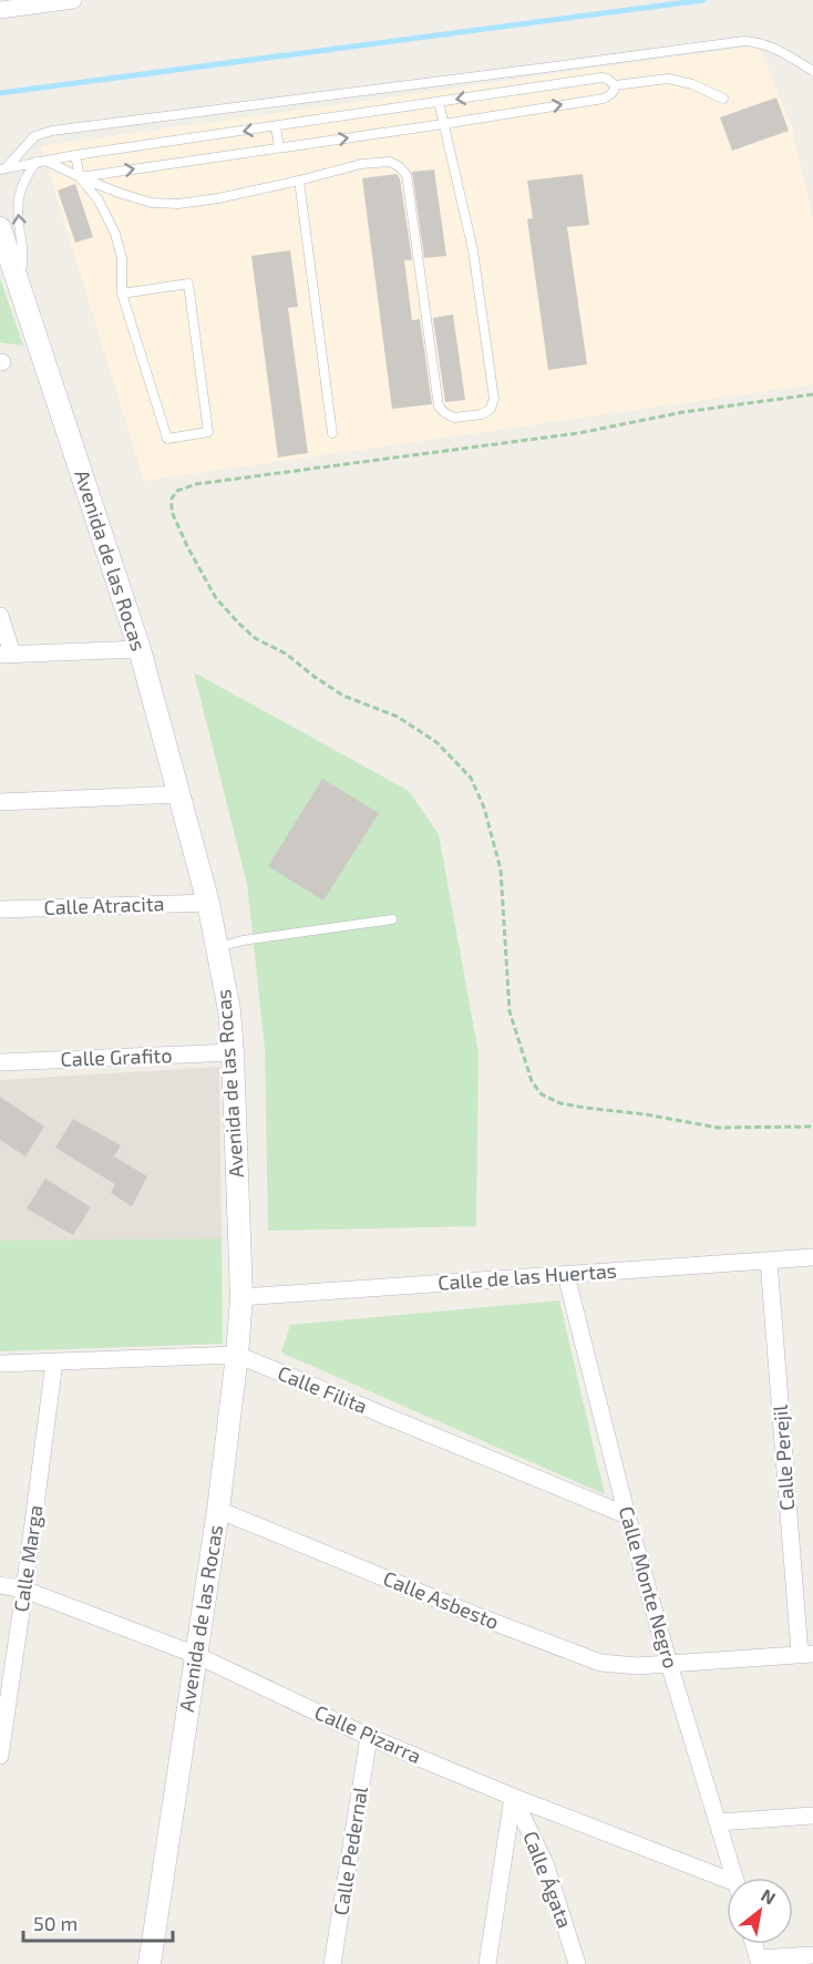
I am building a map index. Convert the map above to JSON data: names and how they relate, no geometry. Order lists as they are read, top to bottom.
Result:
{
  "streets": {
    "street": [
      "Avenida de las Rocas",
      "Calle Atracita",
      "Calle Grafito",
      "Calle de las Huertas",
      "Calle Filita",
      "Calle Perejil",
      "Calle Marga",
      "Calle Monte Negro",
      "Calle Asbesto",
      "Calle Pizarra",
      "Calle Pedernal",
      "Calle Ágata"
    ]
  },
  "crossings": [
    ["Avenida de las Rocas", "Calle Atracita"],
    ["Avenida de las Rocas", "Calle Grafito"],
    ["Avenida de las Rocas", "Calle de las Huertas"],
    ["Avenida de las Rocas", "Calle Filita"],
    ["Avenida de las Rocas", "Calle Asbesto"],
    ["Avenida de las Rocas", "Calle Pizarra"],
    ["Calle de las Huertas", "Calle Perejil"],
    ["Calle de las Huertas", "Calle Monte Negro"],
    ["Calle Filita", "Calle Marga"],
    ["Calle Filita", "Calle Monte Negro"],
    ["Calle Perejil", "Calle Asbesto"],
    ["Calle Marga", "Calle Pizarra"],
    ["Calle Monte Negro", "Calle Asbesto"],
    ["Calle Pizarra", "Calle Pedernal"],
    ["Calle Pizarra", "Calle Ágata"]
  ],
  "scale_bar": "50 m",
  "north": "top right"
}
